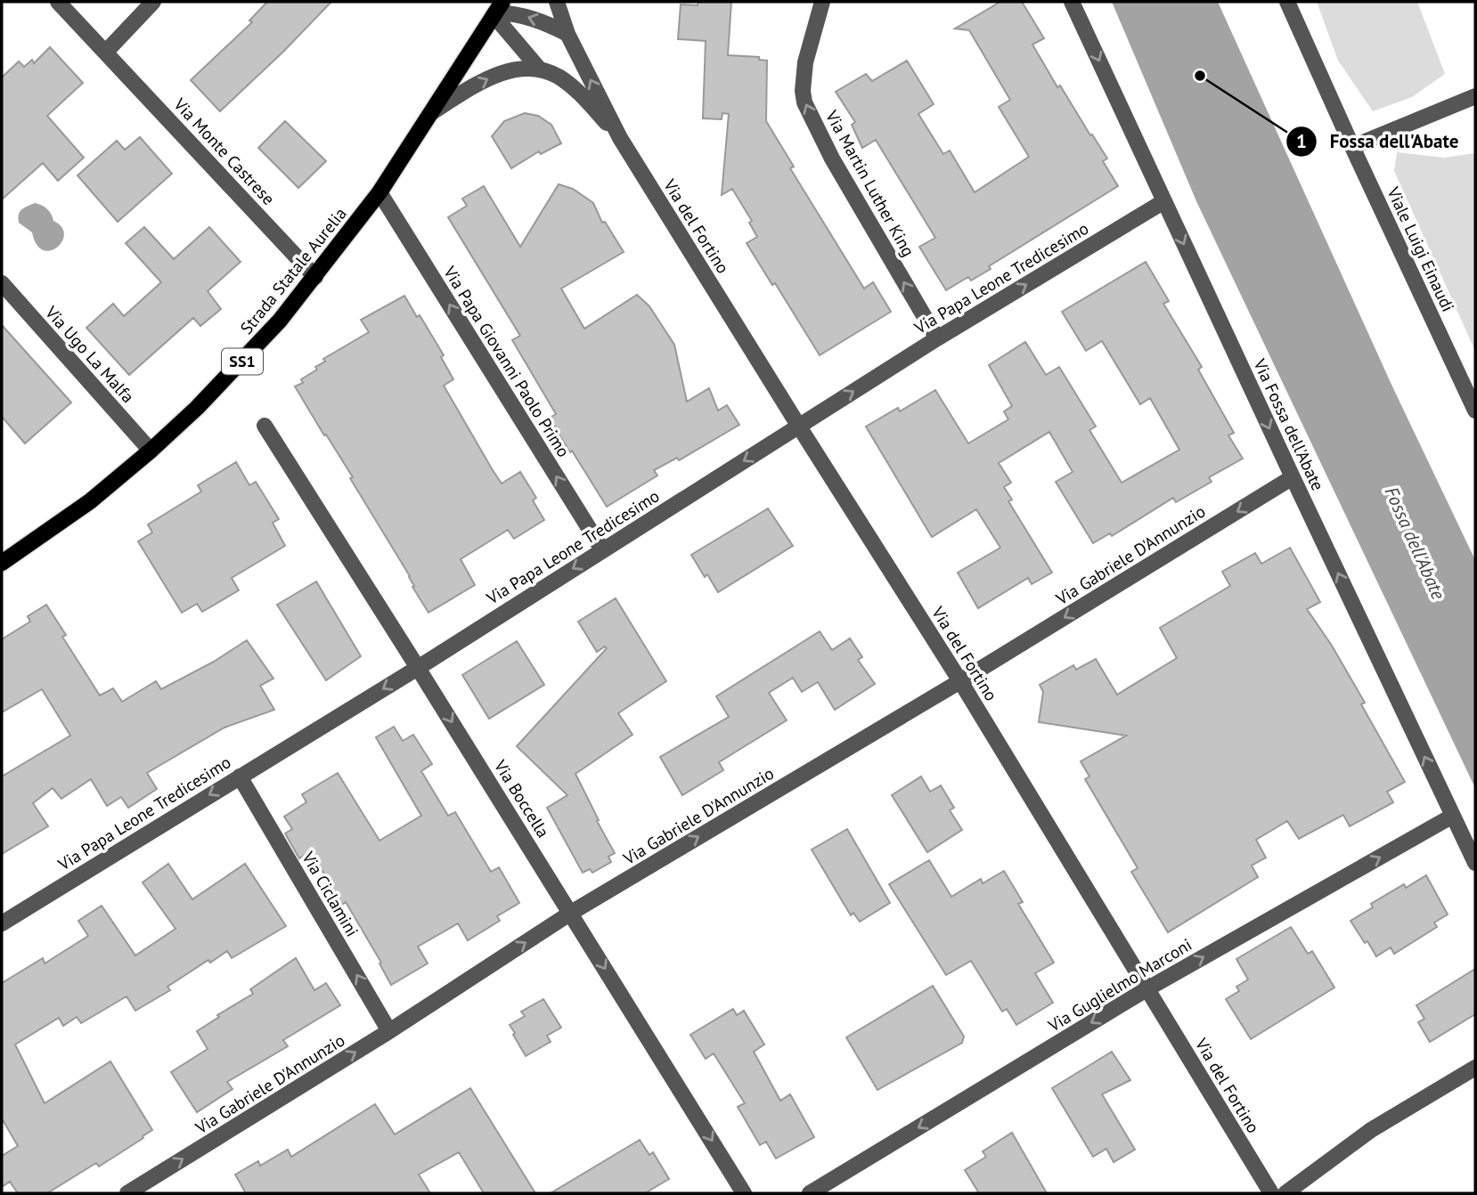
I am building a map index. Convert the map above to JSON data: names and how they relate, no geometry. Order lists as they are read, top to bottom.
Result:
{
  "streets": {
    "main road": ["Strada Statale Aurelia", "SS1"],
    "street": [
      "Via Monte Castrese",
      "Via Martin Luther King",
      "Via del Fortino",
      "Viale Luigi Einaudi",
      "Via Papa Leone Tredicesimo",
      "Via Ugo La Malfa",
      "Via Papa Giovanni Paolo Primo",
      "Via Fossa dell'Abate",
      "Via Gabriele D'Annunzio",
      "Via Boccella",
      "Via Ciclamini",
      "Via Guglielmo Marconi"
    ]
  },
  "crossings": [
    ["Via Monte Castrese", "Strada Statale Aurelia"],
    ["Via Martin Luther King", "Via Papa Leone Tredicesimo"],
    ["Via del Fortino", "Strada Statale Aurelia"],
    ["Via del Fortino", "Via Papa Leone Tredicesimo"],
    ["Via del Fortino", "Via Gabriele D'Annunzio"],
    ["Via del Fortino", "Via Guglielmo Marconi"],
    ["Strada Statale Aurelia", "Via Ugo La Malfa"],
    ["Strada Statale Aurelia", "Via Papa Giovanni Paolo Primo"],
    ["Via Papa Leone Tredicesimo", "Via Papa Giovanni Paolo Primo"],
    ["Via Papa Leone Tredicesimo", "Via Fossa dell'Abate"],
    ["Via Papa Leone Tredicesimo", "Via Boccella"],
    ["Via Papa Leone Tredicesimo", "Via Ciclamini"],
    ["Via Fossa dell'Abate", "Via Gabriele D'Annunzio"],
    ["Via Fossa dell'Abate", "Via Guglielmo Marconi"],
    ["Via Gabriele D'Annunzio", "Via Boccella"],
    ["Via Gabriele D'Annunzio", "Via Ciclamini"]
  ],
  "one_way": [
    "Via Martin Luther King",
    "Via Papa Giovanni Paolo Primo",
    "Via Boccella",
    "Via Ciclamini"
  ],
  "water": ["Fossa dell'Abate"],
  "places": ["Fossa dell'Abate"]
}
